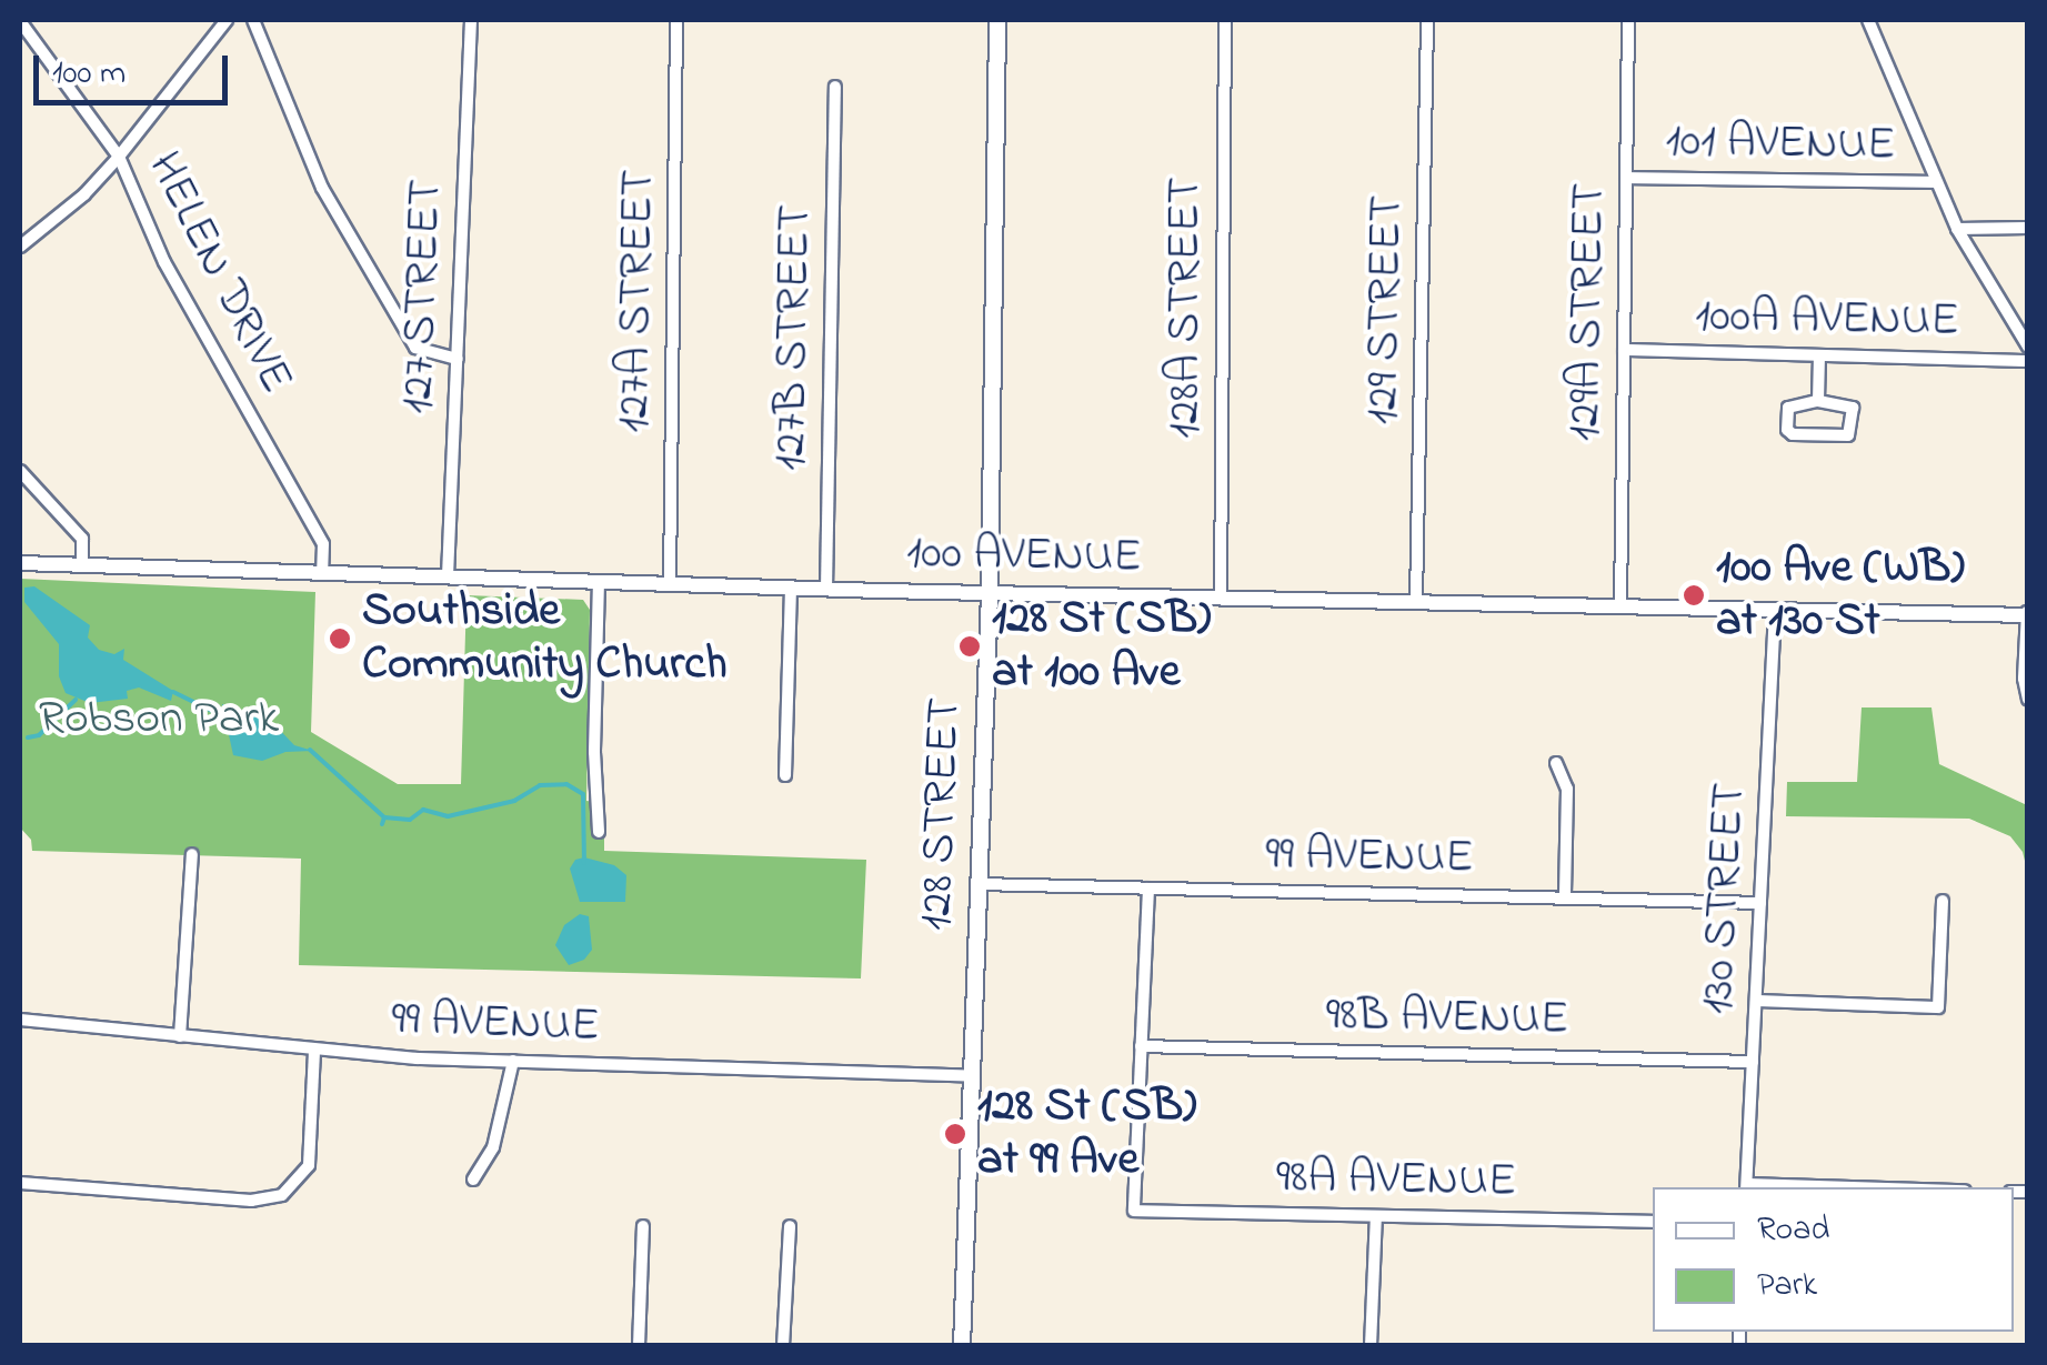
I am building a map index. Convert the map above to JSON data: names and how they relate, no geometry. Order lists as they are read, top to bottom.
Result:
{
  "streets": {
    "main road": ["128 STREET"],
    "street": [
      "101 AVENUE",
      "HELEN DRIVE",
      "127 STREET",
      "127A STREET",
      "128A STREET",
      "129 STREET",
      "129A STREET",
      "100A AVENUE",
      "127B STREET",
      "100 AVENUE",
      "99 AVENUE",
      "130 STREET",
      "98B AVENUE",
      "98A AVENUE"
    ]
  },
  "crossings": [
    ["101 AVENUE", "129A STREET"],
    ["HELEN DRIVE", "100 AVENUE"],
    ["127 STREET", "100 AVENUE"],
    ["127A STREET", "100 AVENUE"],
    ["128A STREET", "100 AVENUE"],
    ["129 STREET", "100 AVENUE"],
    ["129A STREET", "100A AVENUE"],
    ["129A STREET", "100 AVENUE"],
    ["127B STREET", "100 AVENUE"],
    ["100 AVENUE", "128 STREET"],
    ["100 AVENUE", "130 STREET"],
    ["128 STREET", "99 AVENUE"],
    ["99 AVENUE", "130 STREET"],
    ["130 STREET", "98B AVENUE"],
    ["98B AVENUE", "98A AVENUE"]
  ],
  "parks": ["Robson Park"],
  "places": [
    "100 Ave (WB) at 130 St",
    "Southside Community Church",
    "128 St (SB) at 100 Ave",
    "128 St (SB) at 99 Ave"
  ],
  "legend": ["Road", "Park"],
  "scale_bar": "100 m"
}
